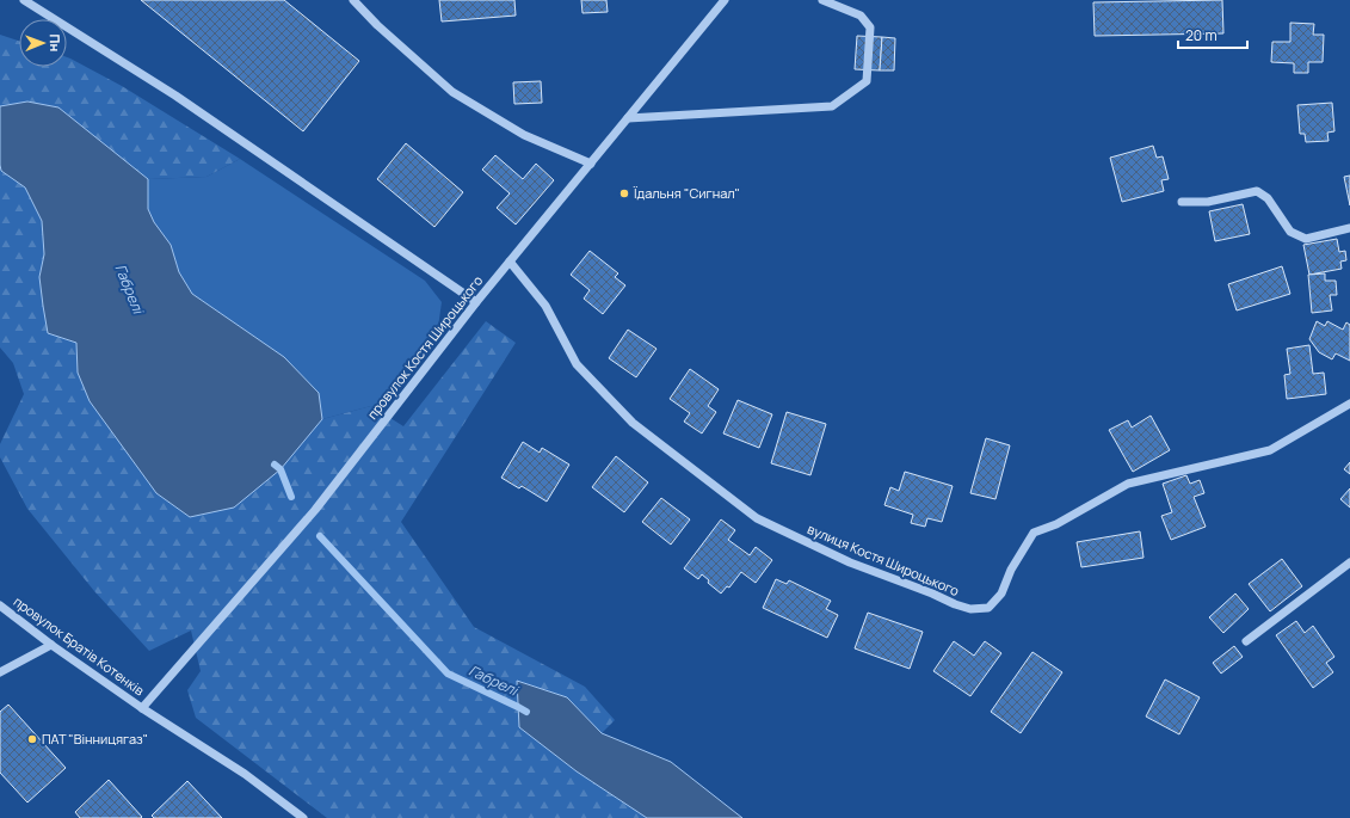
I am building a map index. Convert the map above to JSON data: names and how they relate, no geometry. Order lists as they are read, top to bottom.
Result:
{
  "streets": {
    "street": ["провулок Костя Широцького", "вулиця Костя Широцького", "провулок Братів Котенків"]
  },
  "crossings": [
    ["провулок Костя Широцького", "вулиця Костя Широцького"],
    ["провулок Костя Широцького", "провулок Братів Котенків"]
  ],
  "water": ["Габрелі"],
  "places": ["Їдальня \"Сигнал\"", "ПАТ \"Вінницягаз\""],
  "scale_bar": "20 m",
  "north": "right"
}
